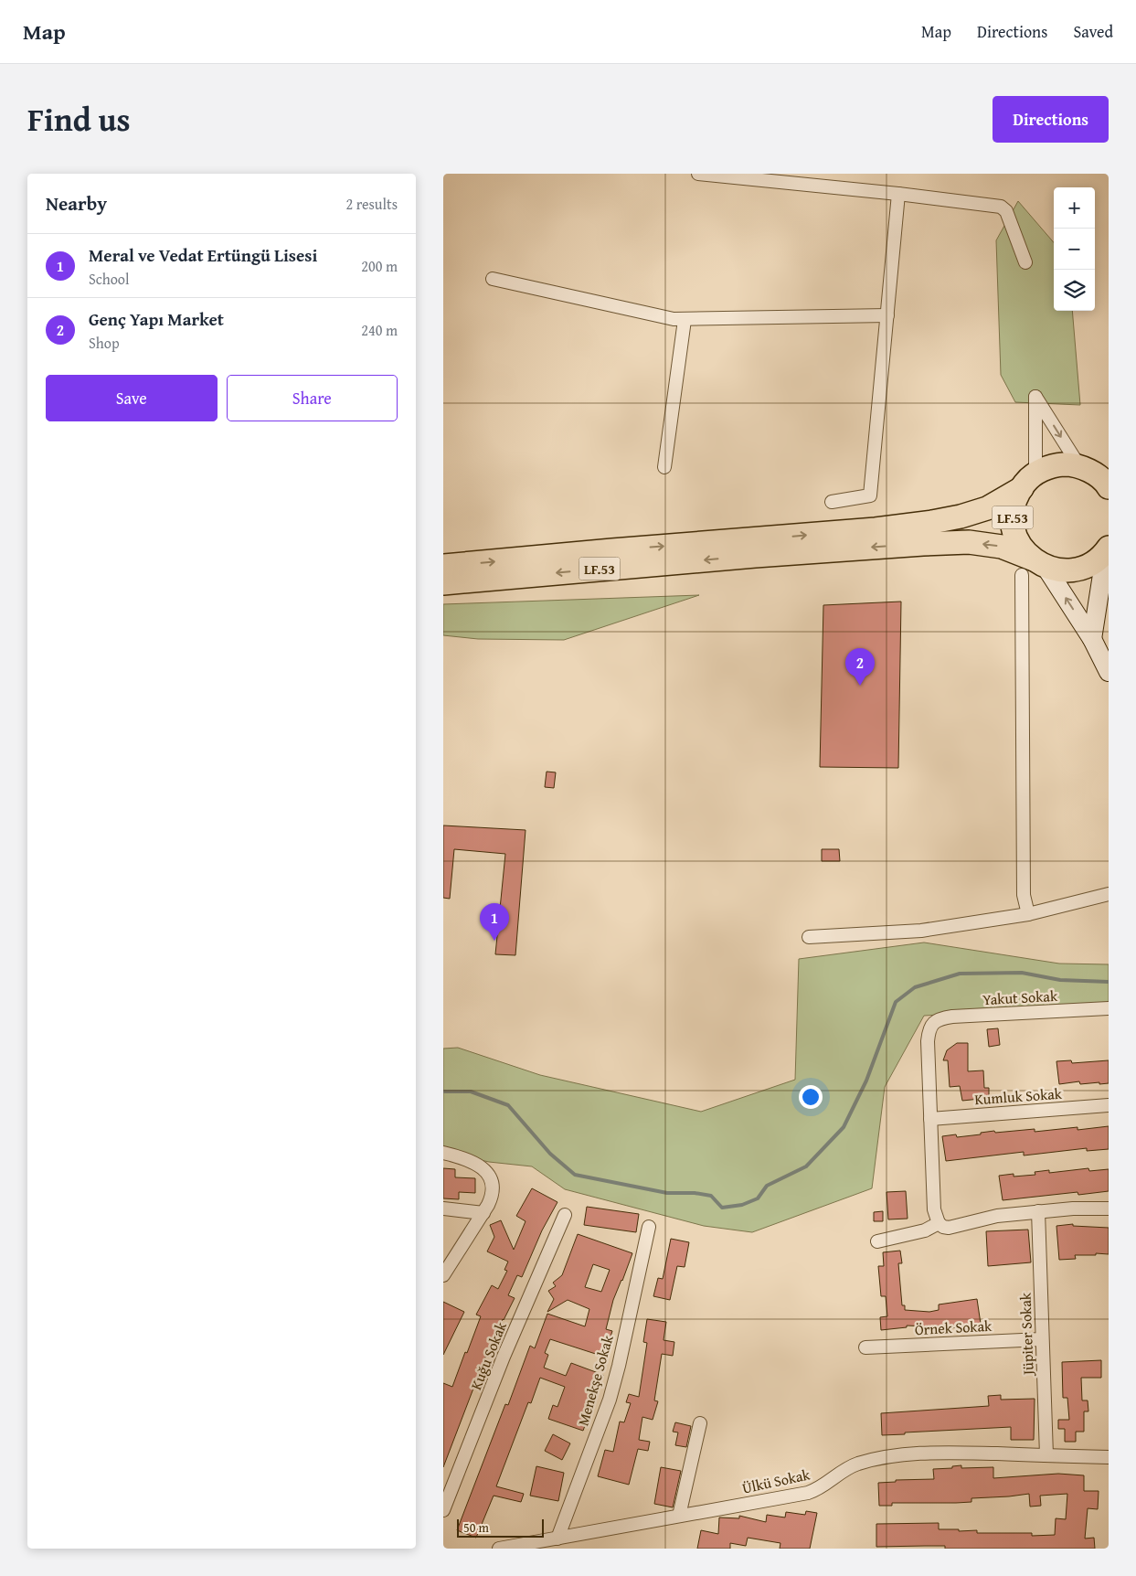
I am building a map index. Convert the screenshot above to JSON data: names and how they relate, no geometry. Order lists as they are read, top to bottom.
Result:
{
  "streets": {
    "highway": ["LF.53"],
    "street": [
      "Yakut Sokak",
      "Kumluk Sokak",
      "Örnek Sokak",
      "Jüpiter Sokak",
      "Kuğu Sokak",
      "Menekşe Sokak",
      "Ülkü Sokak"
    ]
  },
  "crossings": [
    ["Yakut Sokak", "Kumluk Sokak"],
    ["Örnek Sokak", "Jüpiter Sokak"],
    ["Jüpiter Sokak", "Ülkü Sokak"],
    ["Menekşe Sokak", "Ülkü Sokak"]
  ],
  "scale_bar": "50 m",
  "page": {
    "header": "Map",
    "nav": ["Map", "Directions", "Saved"],
    "title": "Find us",
    "buttons": [
      "Directions",
      ["Save", "Share"]
    ],
    "heading": ["Nearby", "2 results"],
    "map_buttons": ["+", "−"],
    "list": [
      {
        "mark": "1",
        "name": "Meral ve Vedat Ertüngü Lisesi",
        "note": "School",
        "value": "200 m"
      },
      {
        "mark": "2",
        "name": "Genç Yapı Market",
        "note": "Shop",
        "value": "240 m"
      }
    ],
    "pins": ["2", "1"],
    "scale": "50 m"
  }
}
